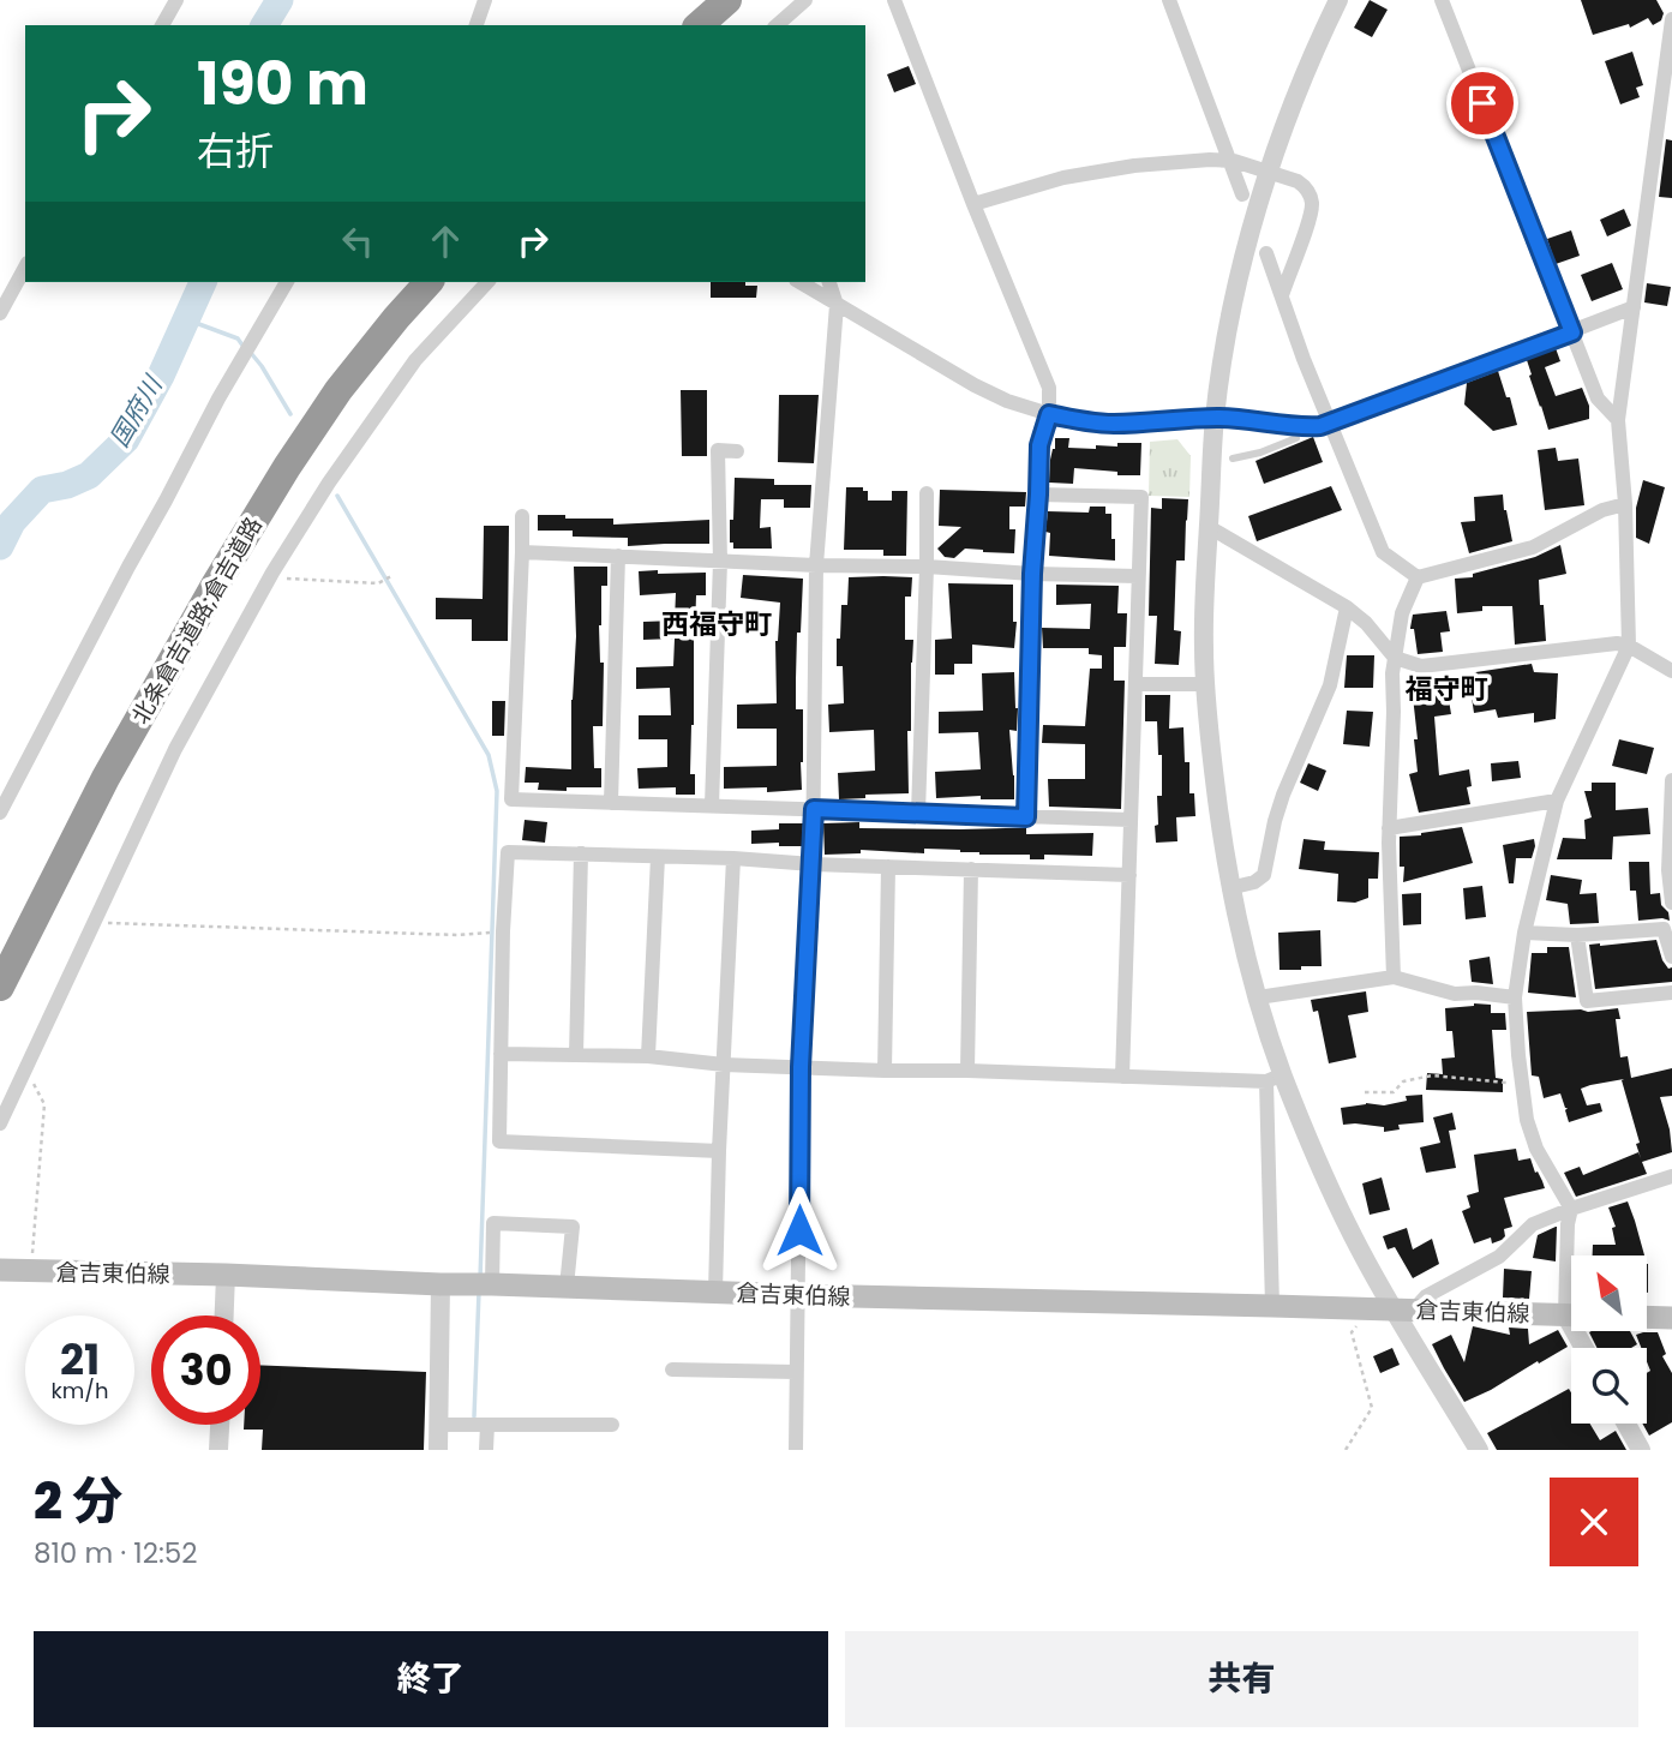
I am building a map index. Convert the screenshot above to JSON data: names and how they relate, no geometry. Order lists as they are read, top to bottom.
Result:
{
  "streets": {
    "highway": ["北条倉吉道路;倉吉道路"],
    "main road": ["倉吉東伯線"]
  },
  "districts": ["西福守町", "福守町"],
  "water": ["国府川"],
  "north": "top left",
  "page": {
    "turn": ["190 m", "右折"],
    "speed": "21 km/h",
    "limit": "30",
    "heading": ["2 分", "810 m · 12:52"],
    "buttons": ["終了", "共有"]
  }
}
